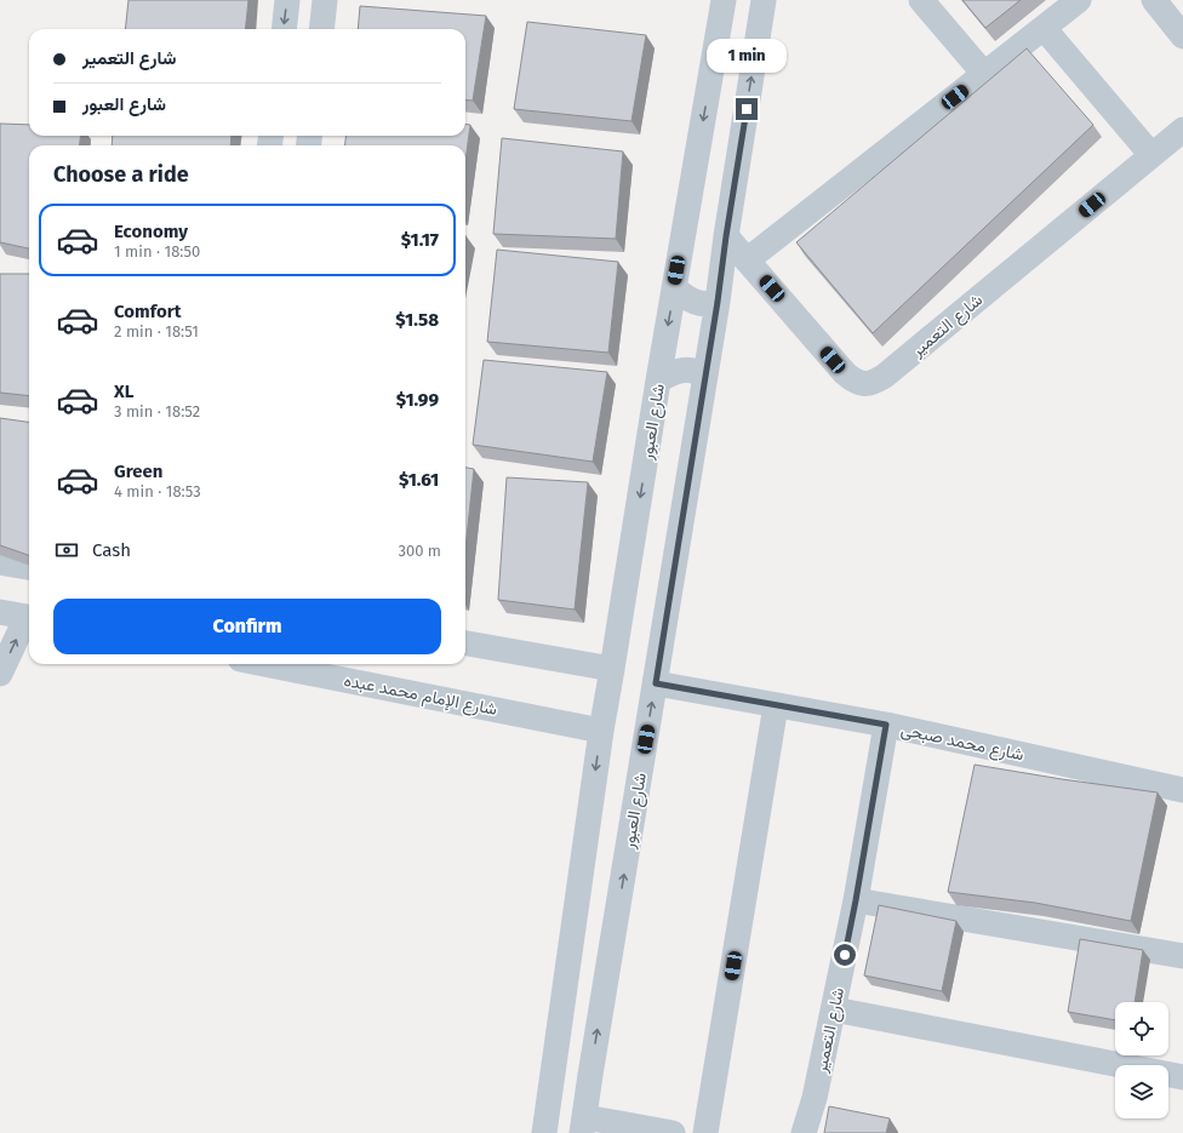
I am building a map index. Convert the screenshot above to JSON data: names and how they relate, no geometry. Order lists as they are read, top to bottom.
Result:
{
  "streets": {
    "street": [
      "شارع التعمير",
      "شارع العبور",
      "شارع الإمام محمد عبده",
      "شارع محمد صبحى"
    ]
  },
  "crossings": [
    ["شارع التعمير", "شارع العبور"],
    ["شارع التعمير", "شارع محمد صبحى"],
    ["شارع العبور", "شارع الإمام محمد عبده"],
    ["شارع العبور", "شارع محمد صبحى"]
  ],
  "page": {
    "banner": ["شارع التعمير", "شارع العبور"],
    "bubble": "1 min",
    "heading": "Choose a ride",
    "list": [
      {
        "name": "Economy",
        "note": "1 min · 18:50",
        "value": "$1.17"
      },
      {
        "name": "Comfort",
        "note": "2 min · 18:51",
        "value": "$1.58"
      },
      {
        "name": "XL",
        "note": "3 min · 18:52",
        "value": "$1.99"
      },
      {
        "name": "Green",
        "note": "4 min · 18:53",
        "value": "$1.61"
      }
    ],
    "pay": ["Cash", "300 m"],
    "buttons": "Confirm"
  }
}
